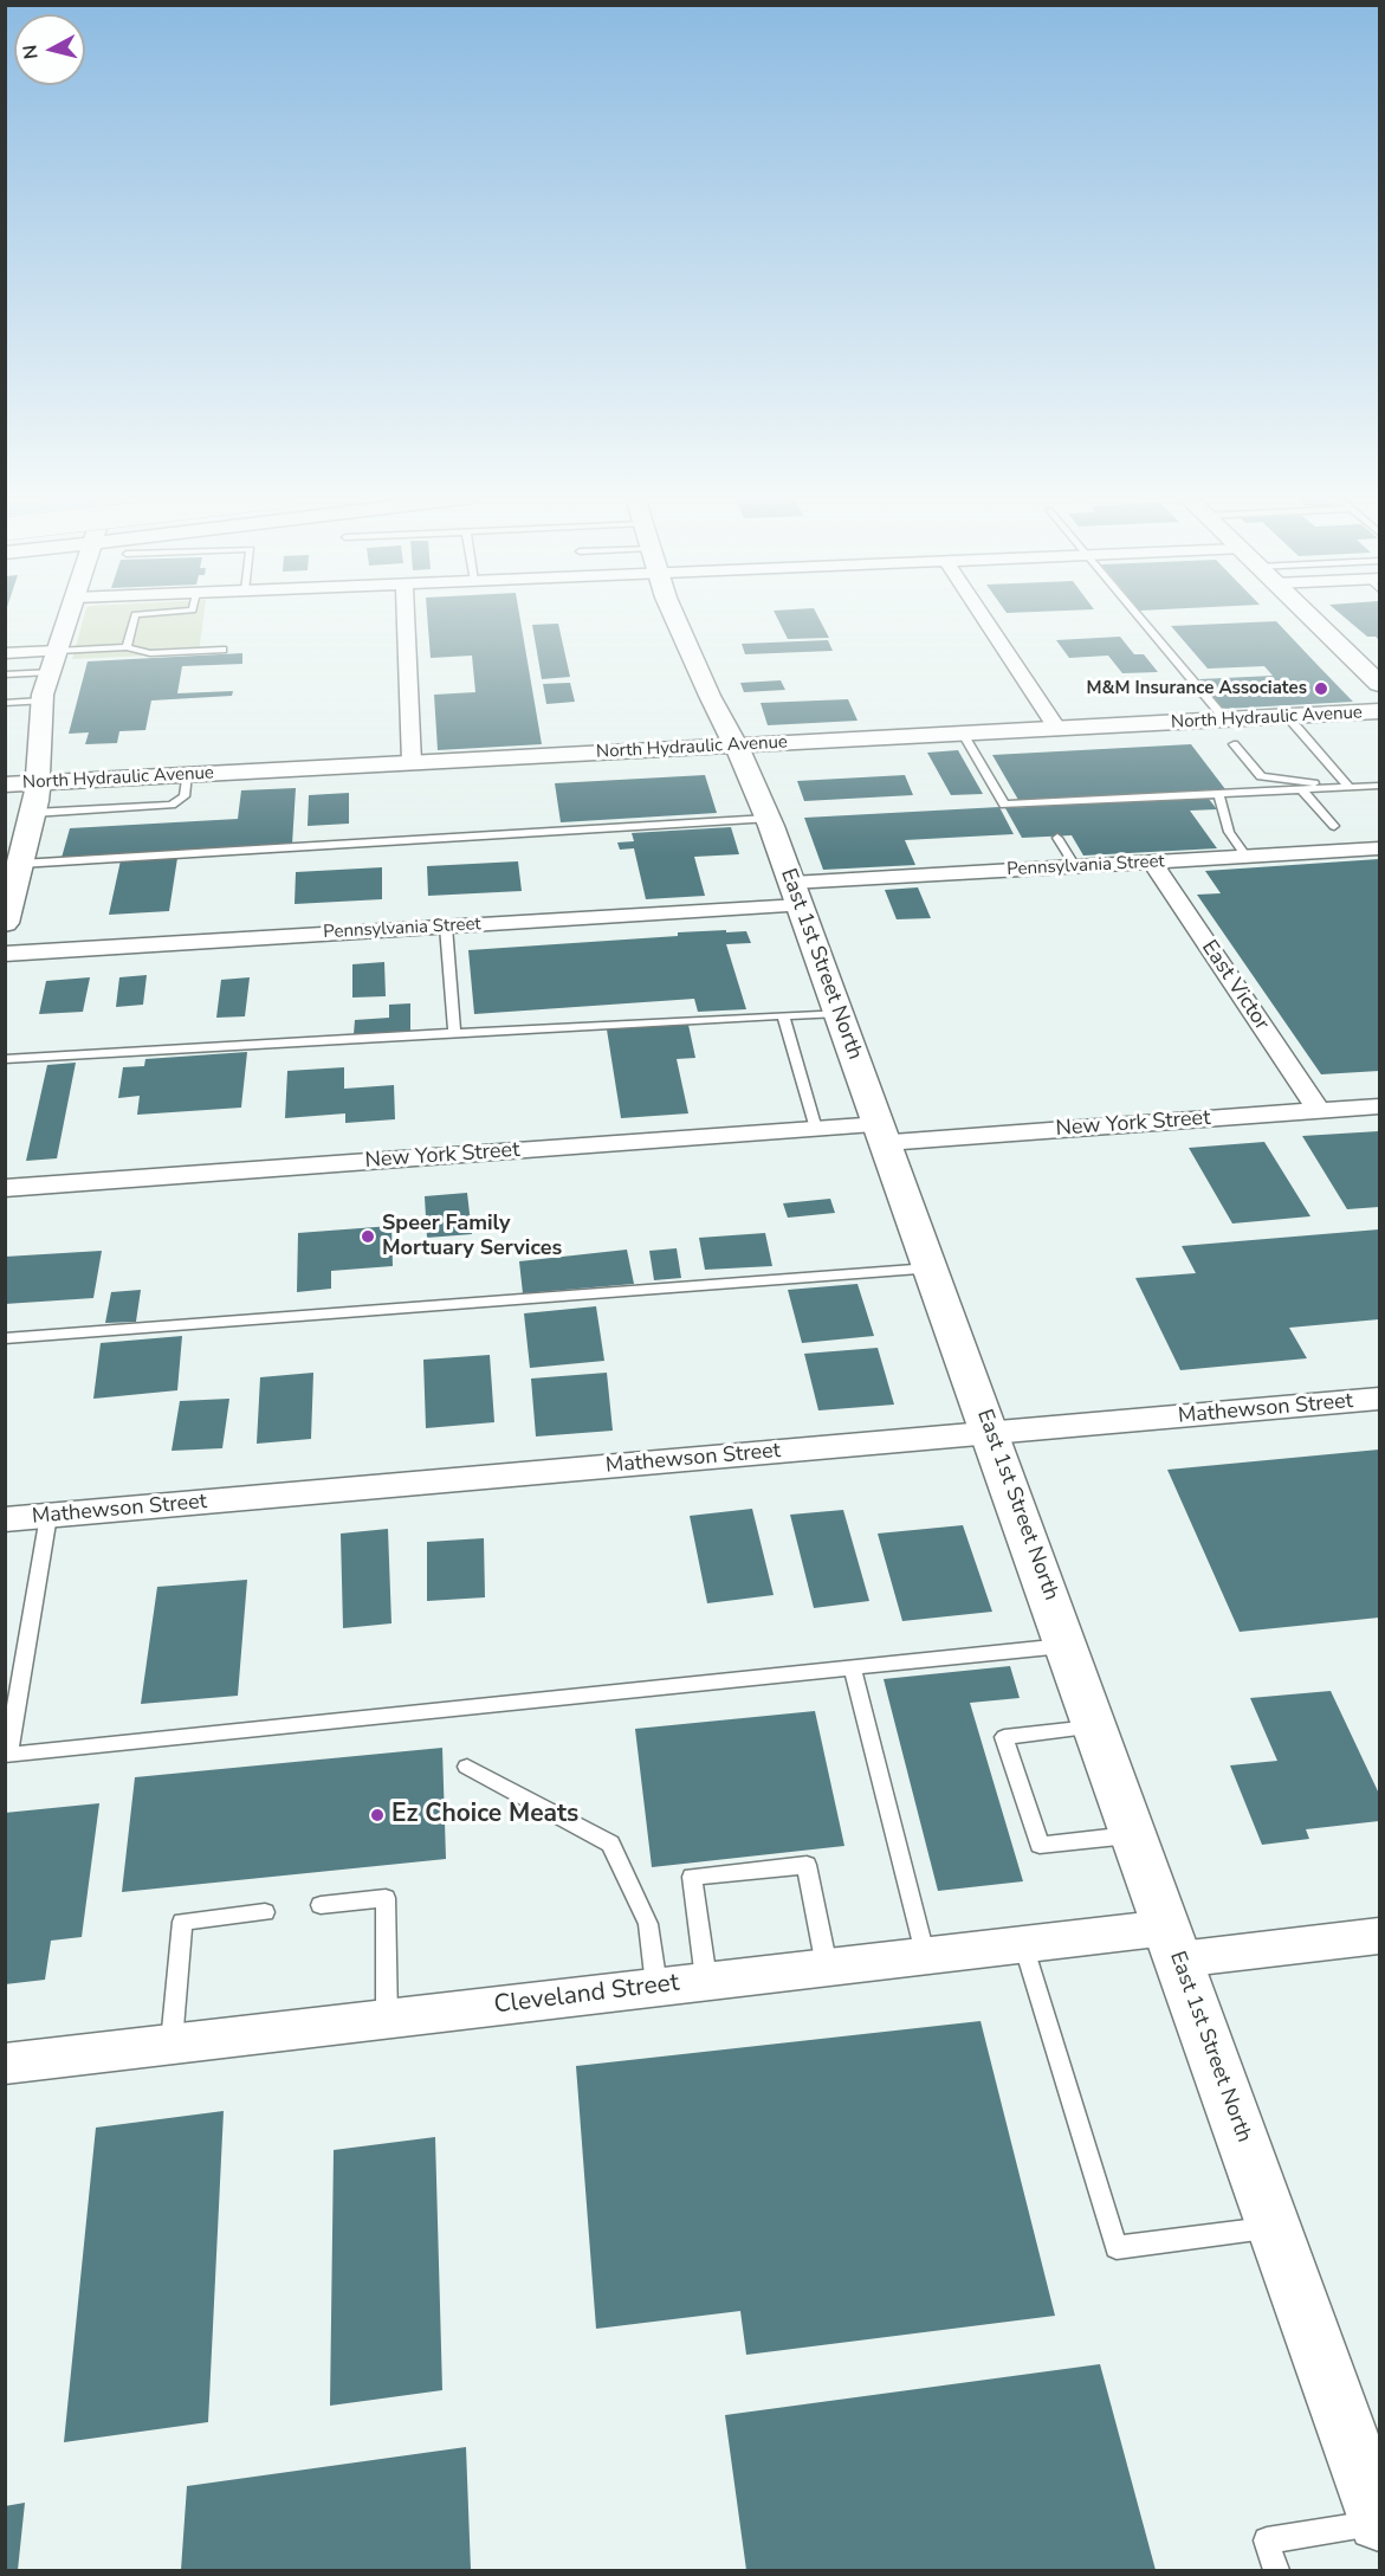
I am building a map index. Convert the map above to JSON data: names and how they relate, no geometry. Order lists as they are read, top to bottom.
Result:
{
  "streets": {
    "street": [
      "North Hydraulic Avenue",
      "Pennsylvania Street",
      "East 1st Street North",
      "East Victor",
      "New York Street",
      "Mathewson Street",
      "Cleveland Street"
    ]
  },
  "crossings": [
    ["North Hydraulic Avenue", "East 1st Street North"],
    ["Pennsylvania Street", "East 1st Street North"],
    ["Pennsylvania Street", "East Victor"],
    ["East 1st Street North", "New York Street"],
    ["East 1st Street North", "Mathewson Street"],
    ["East 1st Street North", "Cleveland Street"],
    ["East Victor", "New York Street"]
  ],
  "places": ["M&M Insurance Associates", "Speer Family Mortuary Services", "Ez Choice Meats"],
  "north": "left"
}
